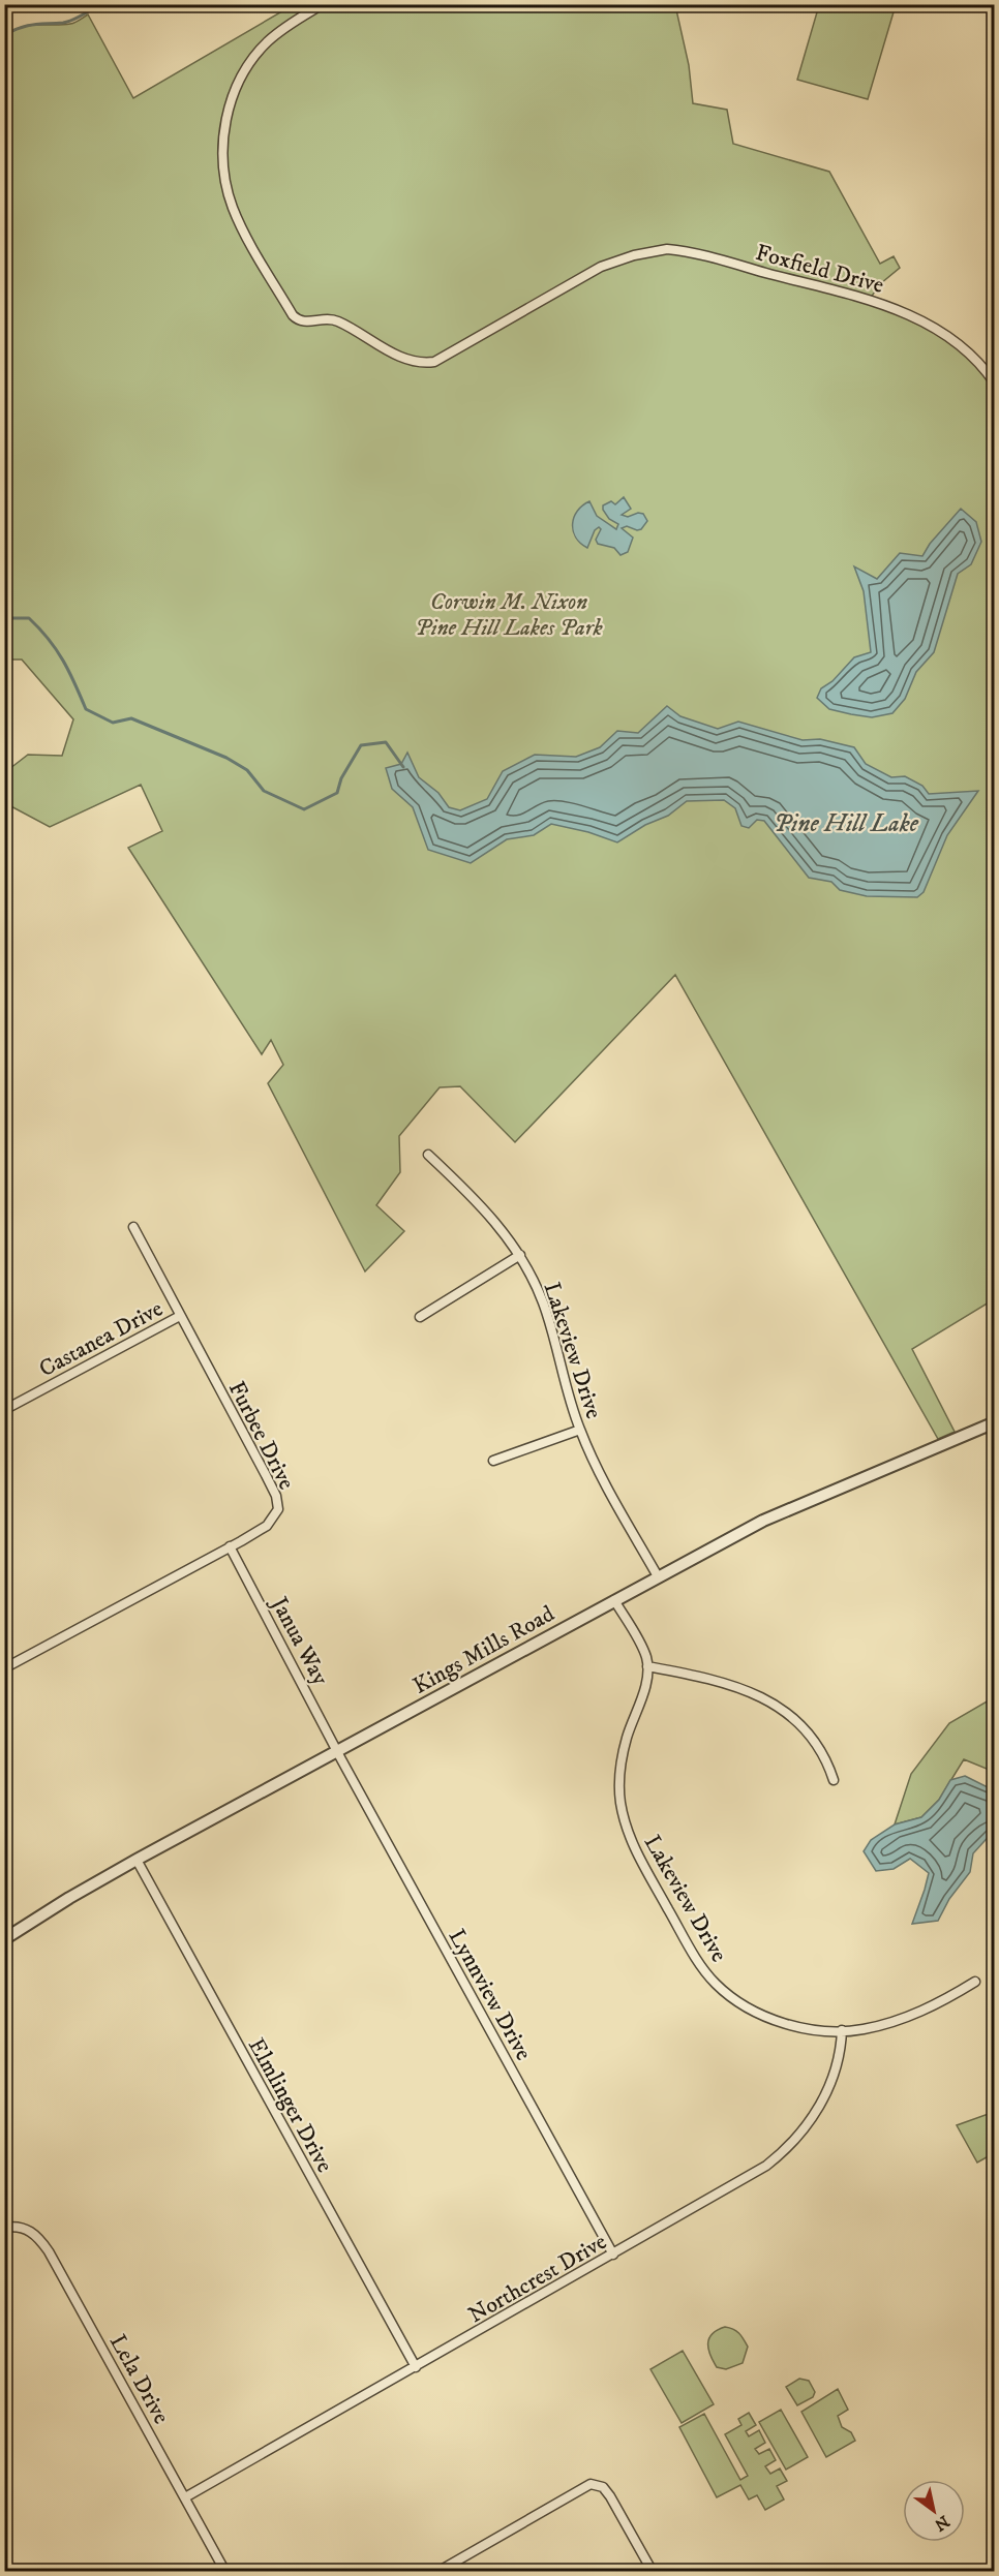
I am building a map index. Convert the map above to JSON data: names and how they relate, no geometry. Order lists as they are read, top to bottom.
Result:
{
  "streets": {
    "street": [
      "Foxfield Drive",
      "Castanea Drive",
      "Lakeview Drive",
      "Furbee Drive",
      "Janua Way",
      "Kings Mills Road",
      "Lynnview Drive",
      "Elmlinger Drive",
      "Northcrest Drive",
      "Lela Drive"
    ]
  },
  "crossings": [
    ["Castanea Drive", "Furbee Drive"],
    ["Lakeview Drive", "Kings Mills Road"],
    ["Lakeview Drive", "Northcrest Drive"],
    ["Furbee Drive", "Janua Way"],
    ["Janua Way", "Kings Mills Road"],
    ["Janua Way", "Lynnview Drive"],
    ["Kings Mills Road", "Lynnview Drive"],
    ["Kings Mills Road", "Elmlinger Drive"],
    ["Lynnview Drive", "Northcrest Drive"],
    ["Elmlinger Drive", "Northcrest Drive"],
    ["Northcrest Drive", "Lela Drive"]
  ],
  "water": ["Pine Hill Lake"],
  "parks": ["Corwin M. Nixon Pine Hill Lakes Park"],
  "north": "bottom right"
}
